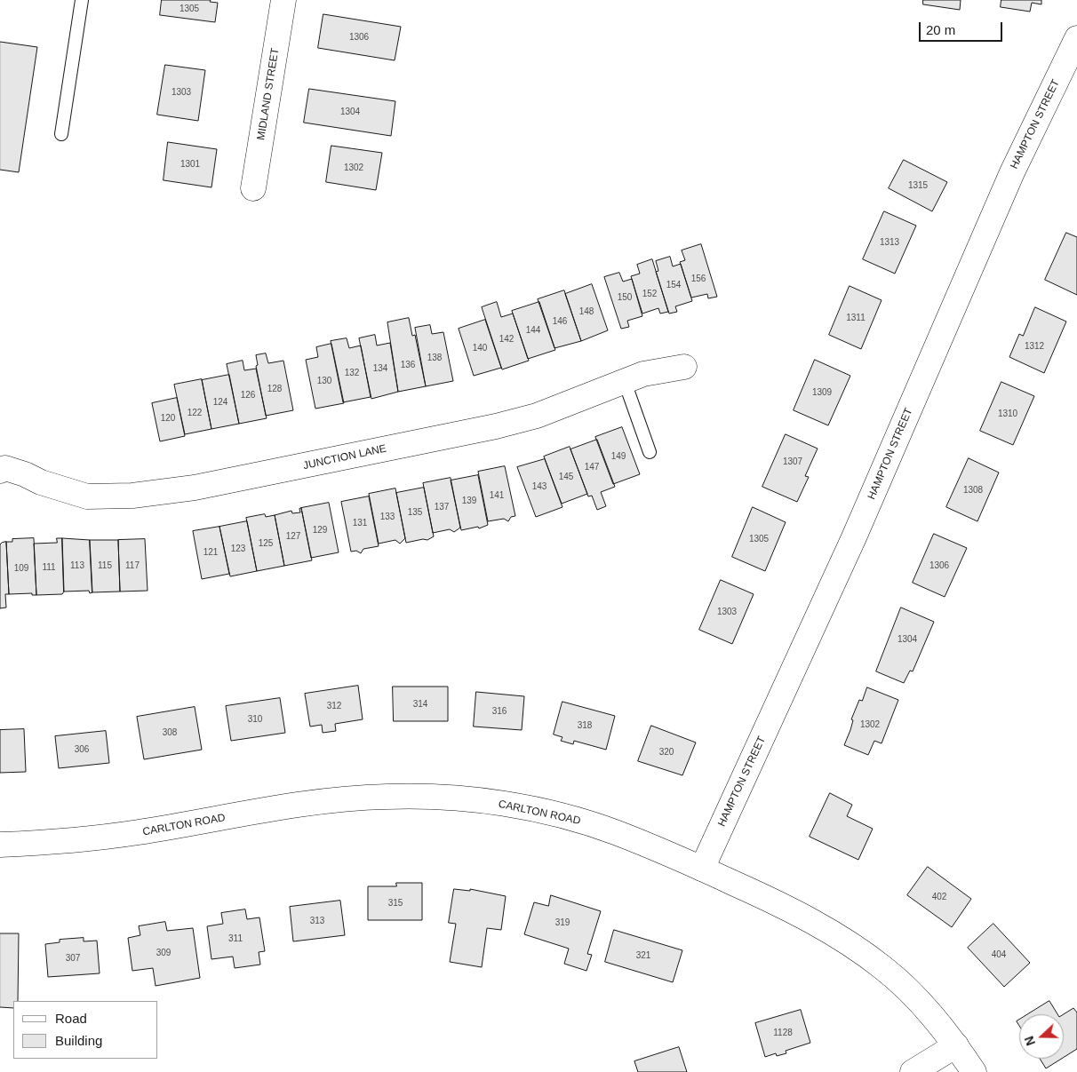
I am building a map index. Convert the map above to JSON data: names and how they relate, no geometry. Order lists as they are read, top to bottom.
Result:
{
  "streets": {
    "street": [
      "MIDLAND STREET",
      "HAMPTON STREET",
      "JUNCTION LANE",
      "CARLTON ROAD"
    ]
  },
  "crossings": [
    ["HAMPTON STREET", "CARLTON ROAD"]
  ],
  "house_numbers": [
    "1305",
    "1306",
    "1303",
    "1304",
    "1301",
    "1302",
    "1315",
    "1313",
    "156",
    "154",
    "152",
    "150",
    "148",
    "1311",
    "146",
    "144",
    "142",
    "1312",
    "140",
    "138",
    "136",
    "134",
    "132",
    "130",
    "128",
    "1309",
    "126",
    "124",
    "122",
    "1310",
    "120",
    "149",
    "1307",
    "147",
    "145",
    "143",
    "1308",
    "141",
    "139",
    "137",
    "135",
    "133",
    "131",
    "129",
    "127",
    "1305",
    "125",
    "123",
    "121",
    "113",
    "115",
    "117",
    "1306",
    "111",
    "109",
    "1303",
    "1304",
    "314",
    "312",
    "316",
    "310",
    "1302",
    "318",
    "308",
    "306",
    "320",
    "402",
    "315",
    "313",
    "319",
    "311",
    "309",
    "404",
    "321",
    "307",
    "1128"
  ],
  "legend": ["Road", "Building"],
  "scale_bar": "20 m",
  "north": "left"
}
